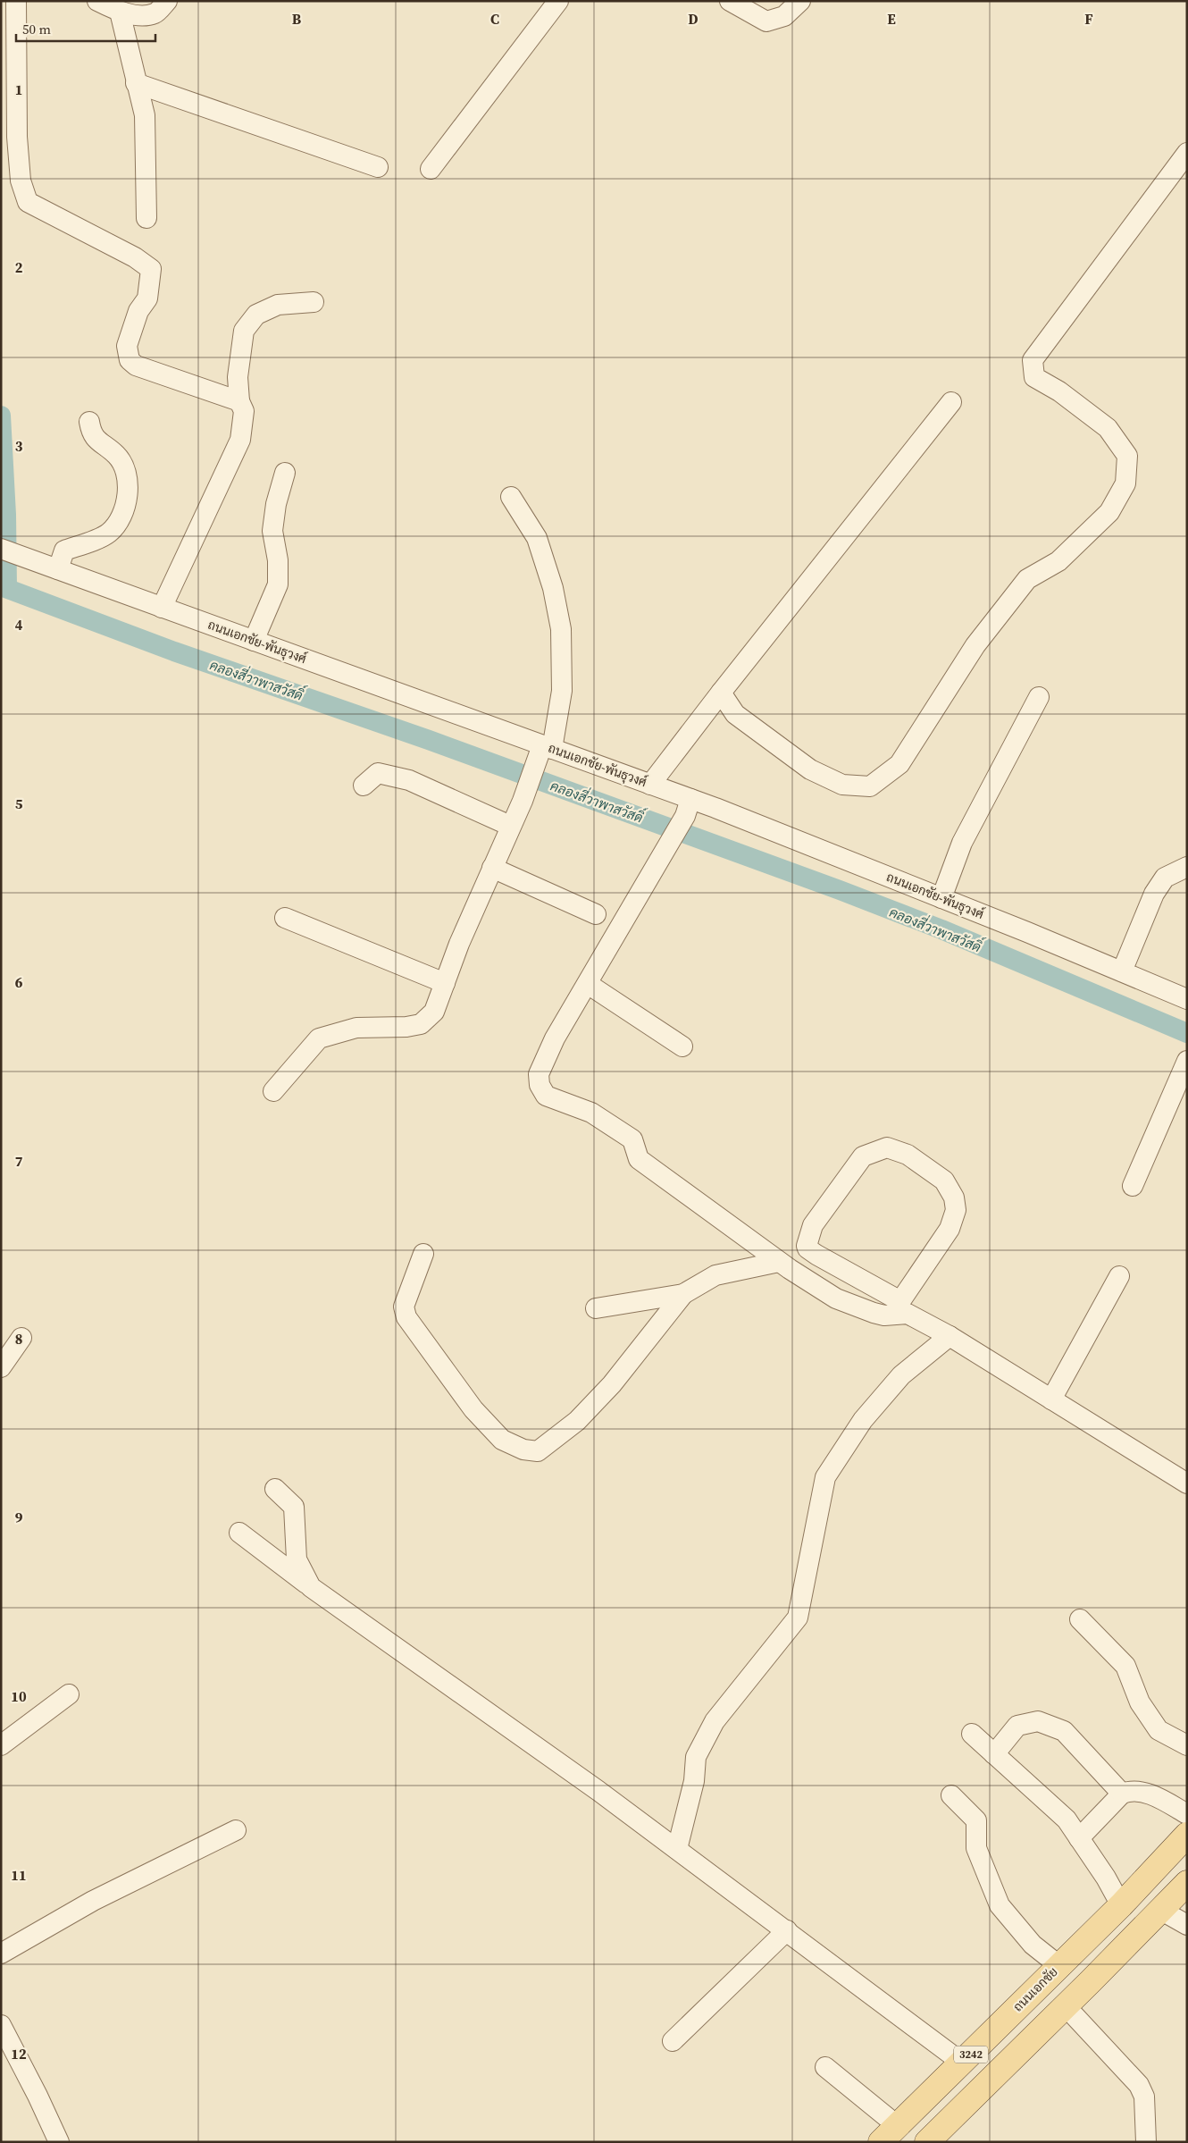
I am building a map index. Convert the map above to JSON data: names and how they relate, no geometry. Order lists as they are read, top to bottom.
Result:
{
  "streets": {
    "main road": ["ถนนเอกชัย", "3242"],
    "street": ["ถนนเอกชัย-พันธุวงศ์"]
  },
  "water": ["คลองสี่วาพาสวัสดิ์"],
  "scale_bar": "50 m",
  "grid": {
    "columns": [
      "B",
      "C",
      "D",
      "E",
      "F"
    ],
    "rows": [
      "1",
      "2",
      "3",
      "4",
      "5",
      "6",
      "7",
      "8",
      "9",
      "10",
      "11",
      "12"
    ]
  }
}
